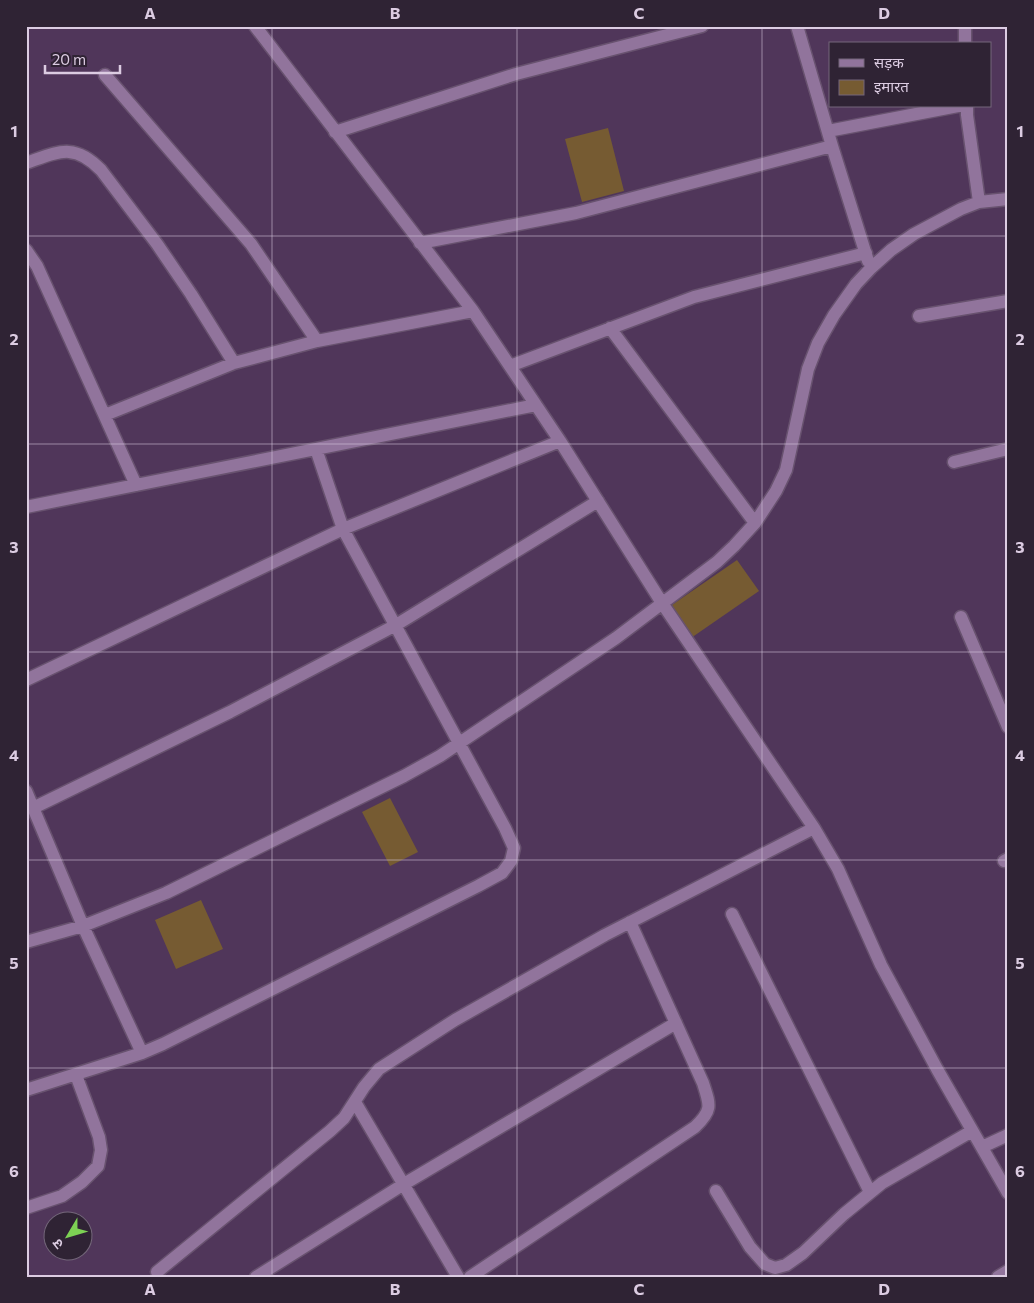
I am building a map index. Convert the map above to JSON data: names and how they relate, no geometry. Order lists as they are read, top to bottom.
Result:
{
  "legend": ["सड़क", "इमारत"],
  "scale_bar": "20 m",
  "north": "bottom left",
  "grid": {
    "columns": [
      "A",
      "B",
      "C",
      "D"
    ],
    "rows": [
      "1",
      "2",
      "3",
      "4",
      "5",
      "6"
    ]
  }
}
